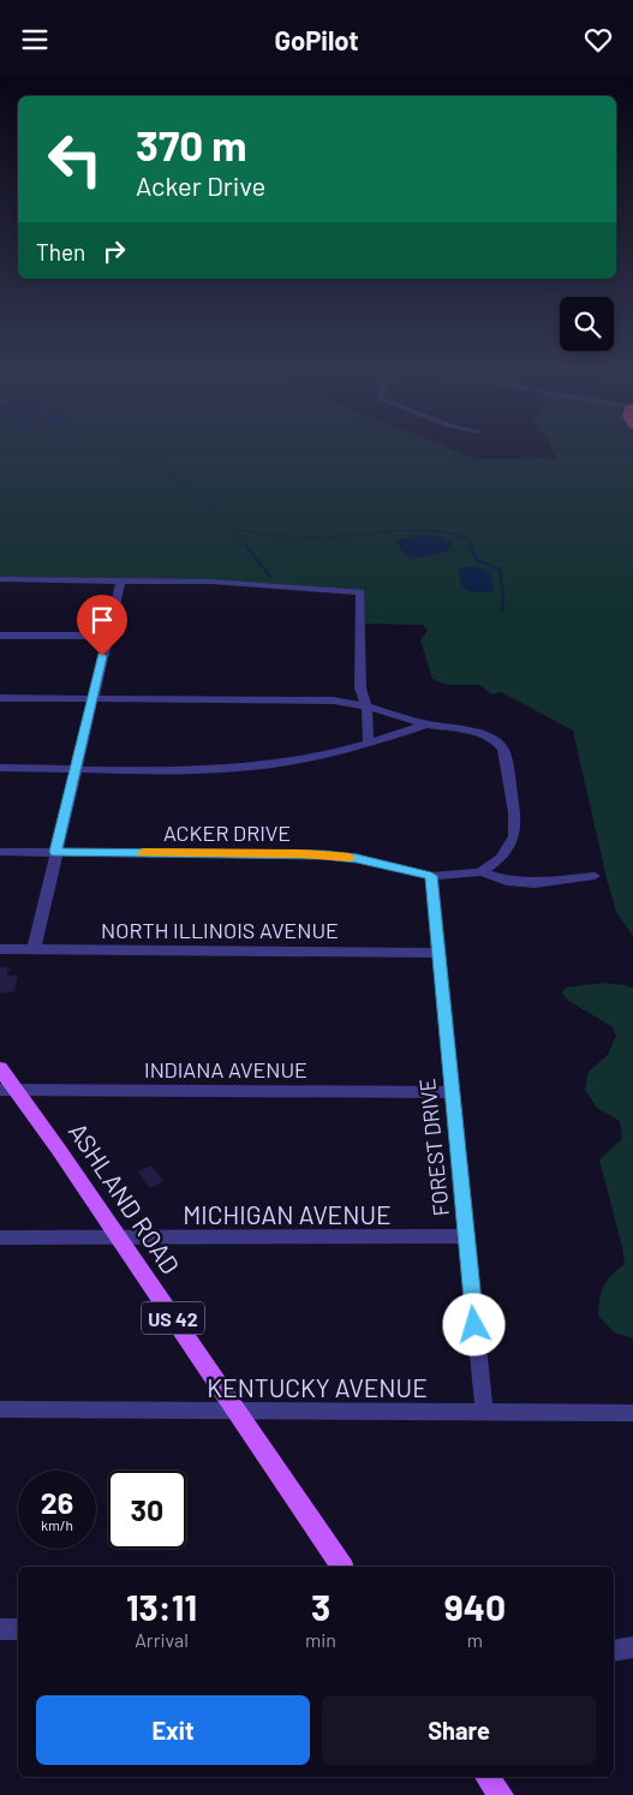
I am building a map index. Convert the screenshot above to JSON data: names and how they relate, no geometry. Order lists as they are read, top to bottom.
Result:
{
  "streets": {
    "main road": ["ASHLAND ROAD", "US 42"],
    "street": [
      "ACKER DRIVE",
      "NORTH ILLINOIS AVENUE",
      "INDIANA AVENUE",
      "FOREST DRIVE",
      "MICHIGAN AVENUE",
      "KENTUCKY AVENUE"
    ]
  },
  "crossings": [
    ["ACKER DRIVE", "FOREST DRIVE"],
    ["NORTH ILLINOIS AVENUE", "FOREST DRIVE"],
    ["INDIANA AVENUE", "FOREST DRIVE"],
    ["INDIANA AVENUE", "ASHLAND ROAD"],
    ["FOREST DRIVE", "MICHIGAN AVENUE"],
    ["FOREST DRIVE", "KENTUCKY AVENUE"],
    ["ASHLAND ROAD", "MICHIGAN AVENUE"],
    ["ASHLAND ROAD", "KENTUCKY AVENUE"]
  ],
  "page": {
    "header": "GoPilot",
    "turn": ["370 m", "Acker Drive"],
    "then": "Then",
    "speed": "26 km/h",
    "limit": "30",
    "eta": [
      "13:11",
      "Arrival",
      "3",
      "min",
      "940",
      "m"
    ],
    "buttons": ["Exit", "Share"]
  }
}
